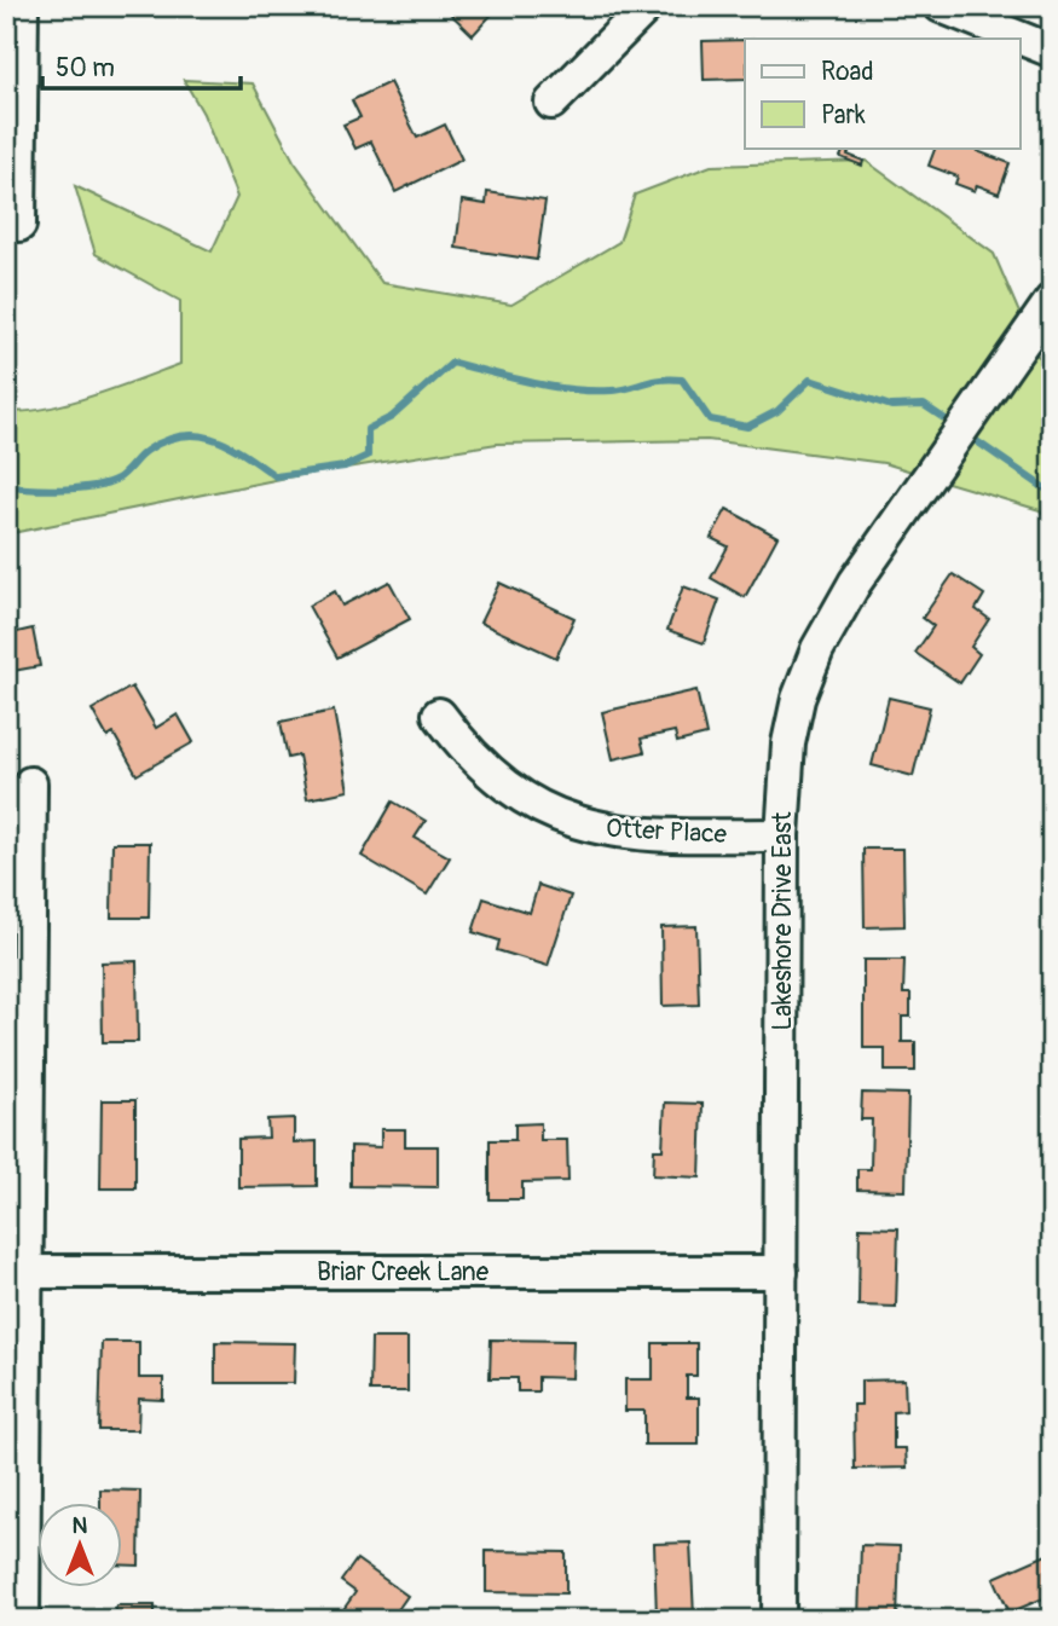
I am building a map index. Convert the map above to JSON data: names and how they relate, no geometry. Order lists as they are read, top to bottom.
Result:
{
  "streets": {
    "street": ["Otter Place", "Lakeshore Drive East", "Briar Creek Lane"]
  },
  "crossings": [
    ["Otter Place", "Lakeshore Drive East"],
    ["Lakeshore Drive East", "Briar Creek Lane"]
  ],
  "legend": ["Road", "Park"],
  "scale_bar": "50 m",
  "north": "top"
}
